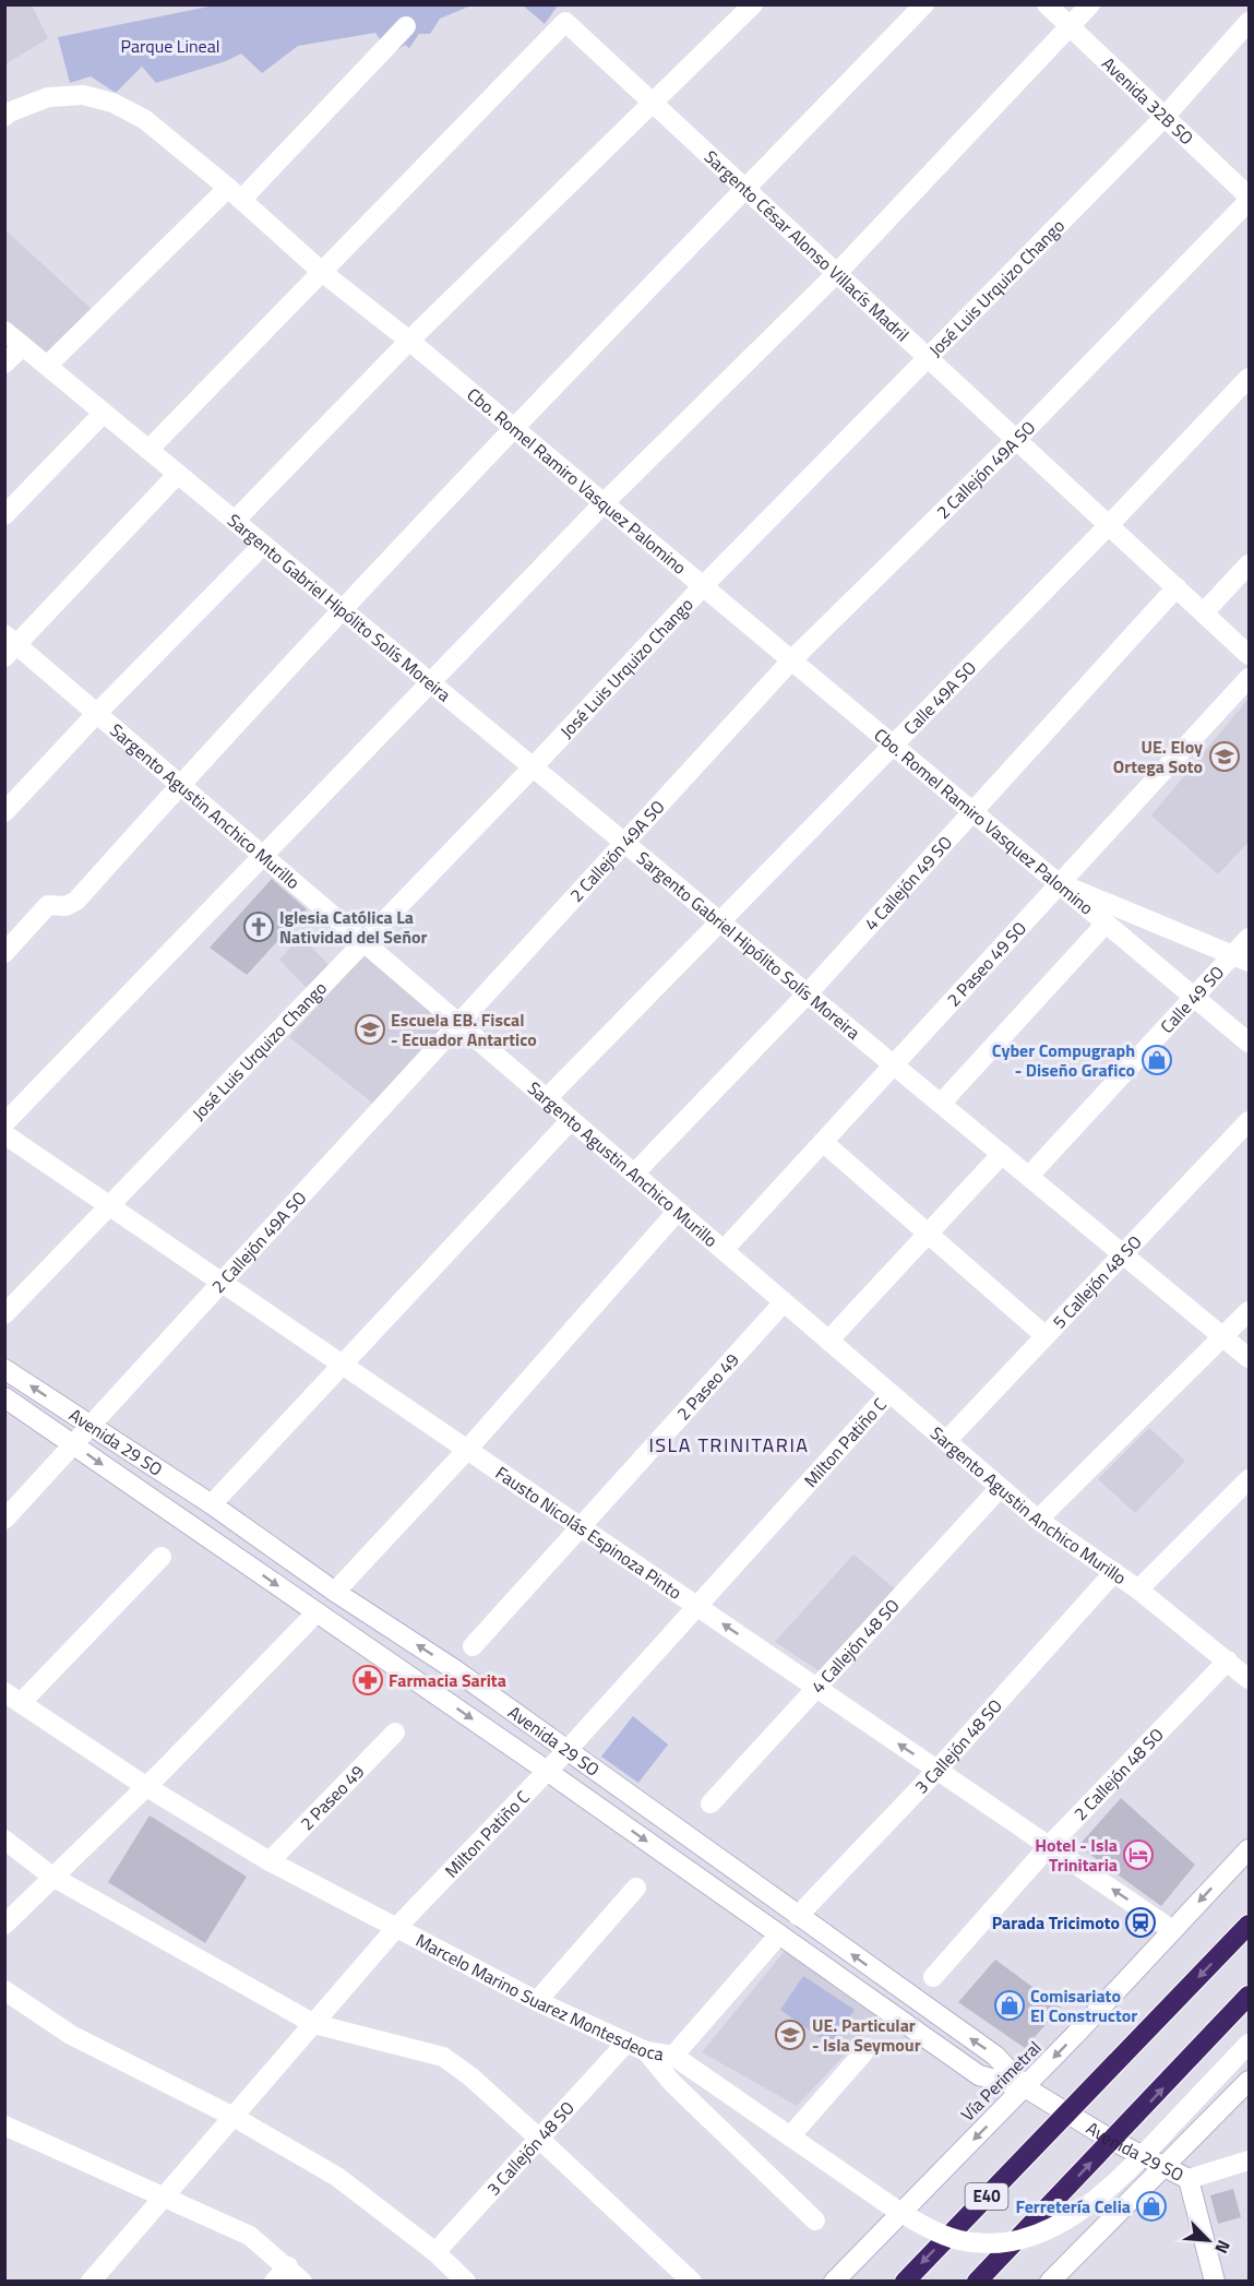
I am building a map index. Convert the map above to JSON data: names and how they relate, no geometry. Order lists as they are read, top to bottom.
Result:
{
  "streets": {
    "highway": ["E40"],
    "street": [
      "Avenida 32B SO",
      "Sargento César Alonso Villacís Madril",
      "José Luis Urquizo Chango",
      "2 Callejón 49A SO",
      "Cbo. Romel Ramiro Vasquez Palomino",
      "Sargento Gabriel Hipólito Solís Moreira",
      "Calle 49A SO",
      "Sargento Agustin Anchico Murillo",
      "4 Callejón 49 SO",
      "2 Paseo 49 SO",
      "Calle 49 SO",
      "5 Callejón 48 SO",
      "2 Paseo 49",
      "Avenida 29 SO",
      "Milton Patiño C",
      "Fausto Nicolás Espinoza Pinto",
      "4 Callejón 48 SO",
      "3 Callejón 48 SO",
      "2 Callejón 48 SO",
      "Marcelo Marino Suarez Montesdeoca",
      "Vía Perimetral"
    ]
  },
  "crossings": [
    ["Avenida 32B SO", "José Luis Urquizo Chango"],
    ["Avenida 32B SO", "2 Callejón 49A SO"],
    ["Sargento César Alonso Villacís Madril", "José Luis Urquizo Chango"],
    ["Sargento César Alonso Villacís Madril", "2 Callejón 49A SO"],
    ["Sargento César Alonso Villacís Madril", "Cbo. Romel Ramiro Vasquez Palomino"],
    ["Sargento César Alonso Villacís Madril", "Calle 49A SO"],
    ["Sargento César Alonso Villacís Madril", "4 Callejón 49 SO"],
    ["José Luis Urquizo Chango", "Cbo. Romel Ramiro Vasquez Palomino"],
    ["José Luis Urquizo Chango", "Sargento Gabriel Hipólito Solís Moreira"],
    ["José Luis Urquizo Chango", "Sargento Agustin Anchico Murillo"],
    ["José Luis Urquizo Chango", "Fausto Nicolás Espinoza Pinto"],
    ["2 Callejón 49A SO", "Cbo. Romel Ramiro Vasquez Palomino"],
    ["2 Callejón 49A SO", "Sargento Gabriel Hipólito Solís Moreira"],
    ["2 Callejón 49A SO", "Sargento Agustin Anchico Murillo"],
    ["2 Callejón 49A SO", "Avenida 29 SO"],
    ["2 Callejón 49A SO", "Fausto Nicolás Espinoza Pinto"],
    ["Cbo. Romel Ramiro Vasquez Palomino", "Calle 49A SO"],
    ["Cbo. Romel Ramiro Vasquez Palomino", "4 Callejón 49 SO"],
    ["Cbo. Romel Ramiro Vasquez Palomino", "2 Paseo 49 SO"],
    ["Cbo. Romel Ramiro Vasquez Palomino", "Calle 49 SO"],
    ["Sargento Gabriel Hipólito Solís Moreira", "Calle 49A SO"],
    ["Sargento Gabriel Hipólito Solís Moreira", "4 Callejón 49 SO"],
    ["Sargento Gabriel Hipólito Solís Moreira", "2 Paseo 49 SO"],
    ["Sargento Gabriel Hipólito Solís Moreira", "Calle 49 SO"],
    ["Sargento Gabriel Hipólito Solís Moreira", "5 Callejón 48 SO"],
    ["Calle 49A SO", "Sargento Agustin Anchico Murillo"],
    ["Sargento Agustin Anchico Murillo", "4 Callejón 49 SO"],
    ["Sargento Agustin Anchico Murillo", "2 Paseo 49 SO"],
    ["Sargento Agustin Anchico Murillo", "5 Callejón 48 SO"],
    ["Sargento Agustin Anchico Murillo", "2 Paseo 49"],
    ["Sargento Agustin Anchico Murillo", "Milton Patiño C"],
    ["Sargento Agustin Anchico Murillo", "4 Callejón 48 SO"],
    ["Sargento Agustin Anchico Murillo", "3 Callejón 48 SO"],
    ["Sargento Agustin Anchico Murillo", "2 Callejón 48 SO"],
    ["2 Paseo 49", "Fausto Nicolás Espinoza Pinto"],
    ["2 Paseo 49", "Marcelo Marino Suarez Montesdeoca"],
    ["Avenida 29 SO", "Milton Patiño C"],
    ["Avenida 29 SO", "3 Callejón 48 SO"],
    ["Avenida 29 SO", "Vía Perimetral"],
    ["Avenida 29 SO", "E40"],
    ["Milton Patiño C", "Fausto Nicolás Espinoza Pinto"],
    ["Milton Patiño C", "Marcelo Marino Suarez Montesdeoca"],
    ["Fausto Nicolás Espinoza Pinto", "4 Callejón 48 SO"],
    ["Fausto Nicolás Espinoza Pinto", "3 Callejón 48 SO"],
    ["Fausto Nicolás Espinoza Pinto", "2 Callejón 48 SO"],
    ["Fausto Nicolás Espinoza Pinto", "Vía Perimetral"],
    ["3 Callejón 48 SO", "Marcelo Marino Suarez Montesdeoca"]
  ],
  "districts": ["ISLA TRINITARIA"],
  "parks": ["Parque Lineal"],
  "places": {
    "school or university": ["UE. Eloy Ortega Soto", "Escuela EB. Fiscal - Ecuador Antartico", "UE. Particular - Isla Seymour"],
    "church": ["Iglesia Católica La Natividad del Señor"],
    "shop": ["Cyber Compugraph - Diseño Grafico", "Comisariato El Constructor", "Ferretería Celia"],
    "pharmacy": ["Farmacia Sarita"],
    "hotel": ["Hotel - Isla Trinitaria"],
    "station": ["Parada Tricimoto"]
  },
  "north": "bottom right"
}
